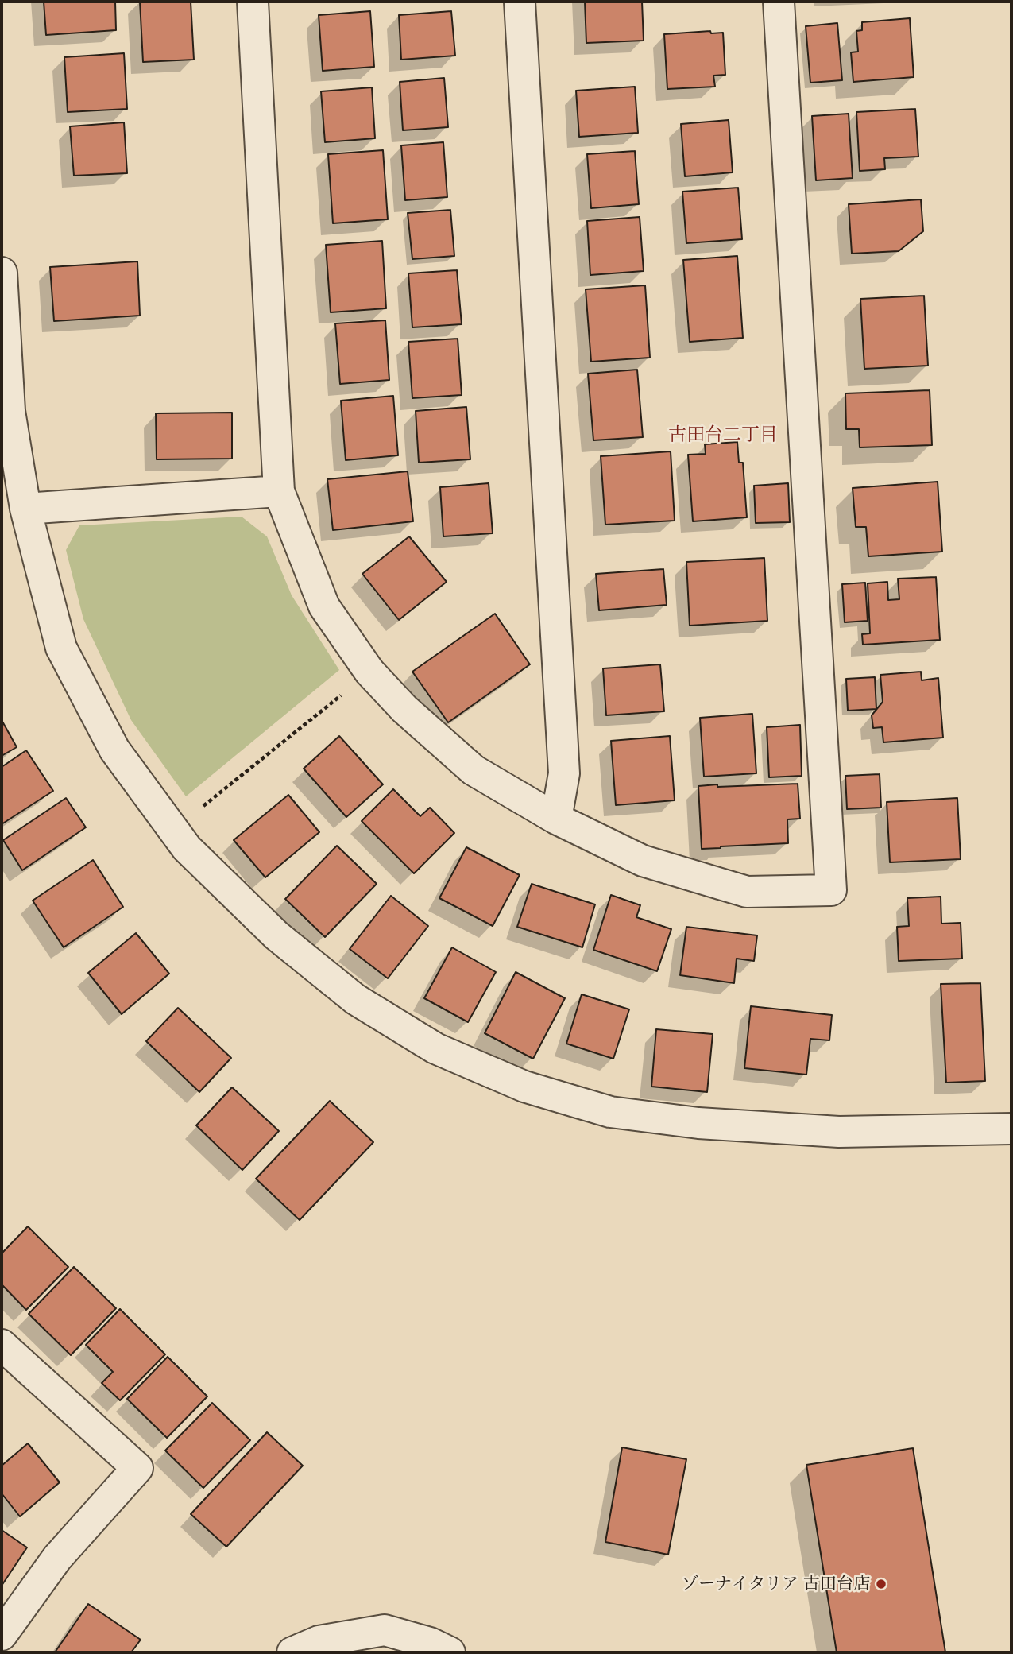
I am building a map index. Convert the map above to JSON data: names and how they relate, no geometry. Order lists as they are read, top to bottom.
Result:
{
  "districts": ["古田台二丁目"],
  "places": ["ゾーナイタリア 古田台店"]
}
